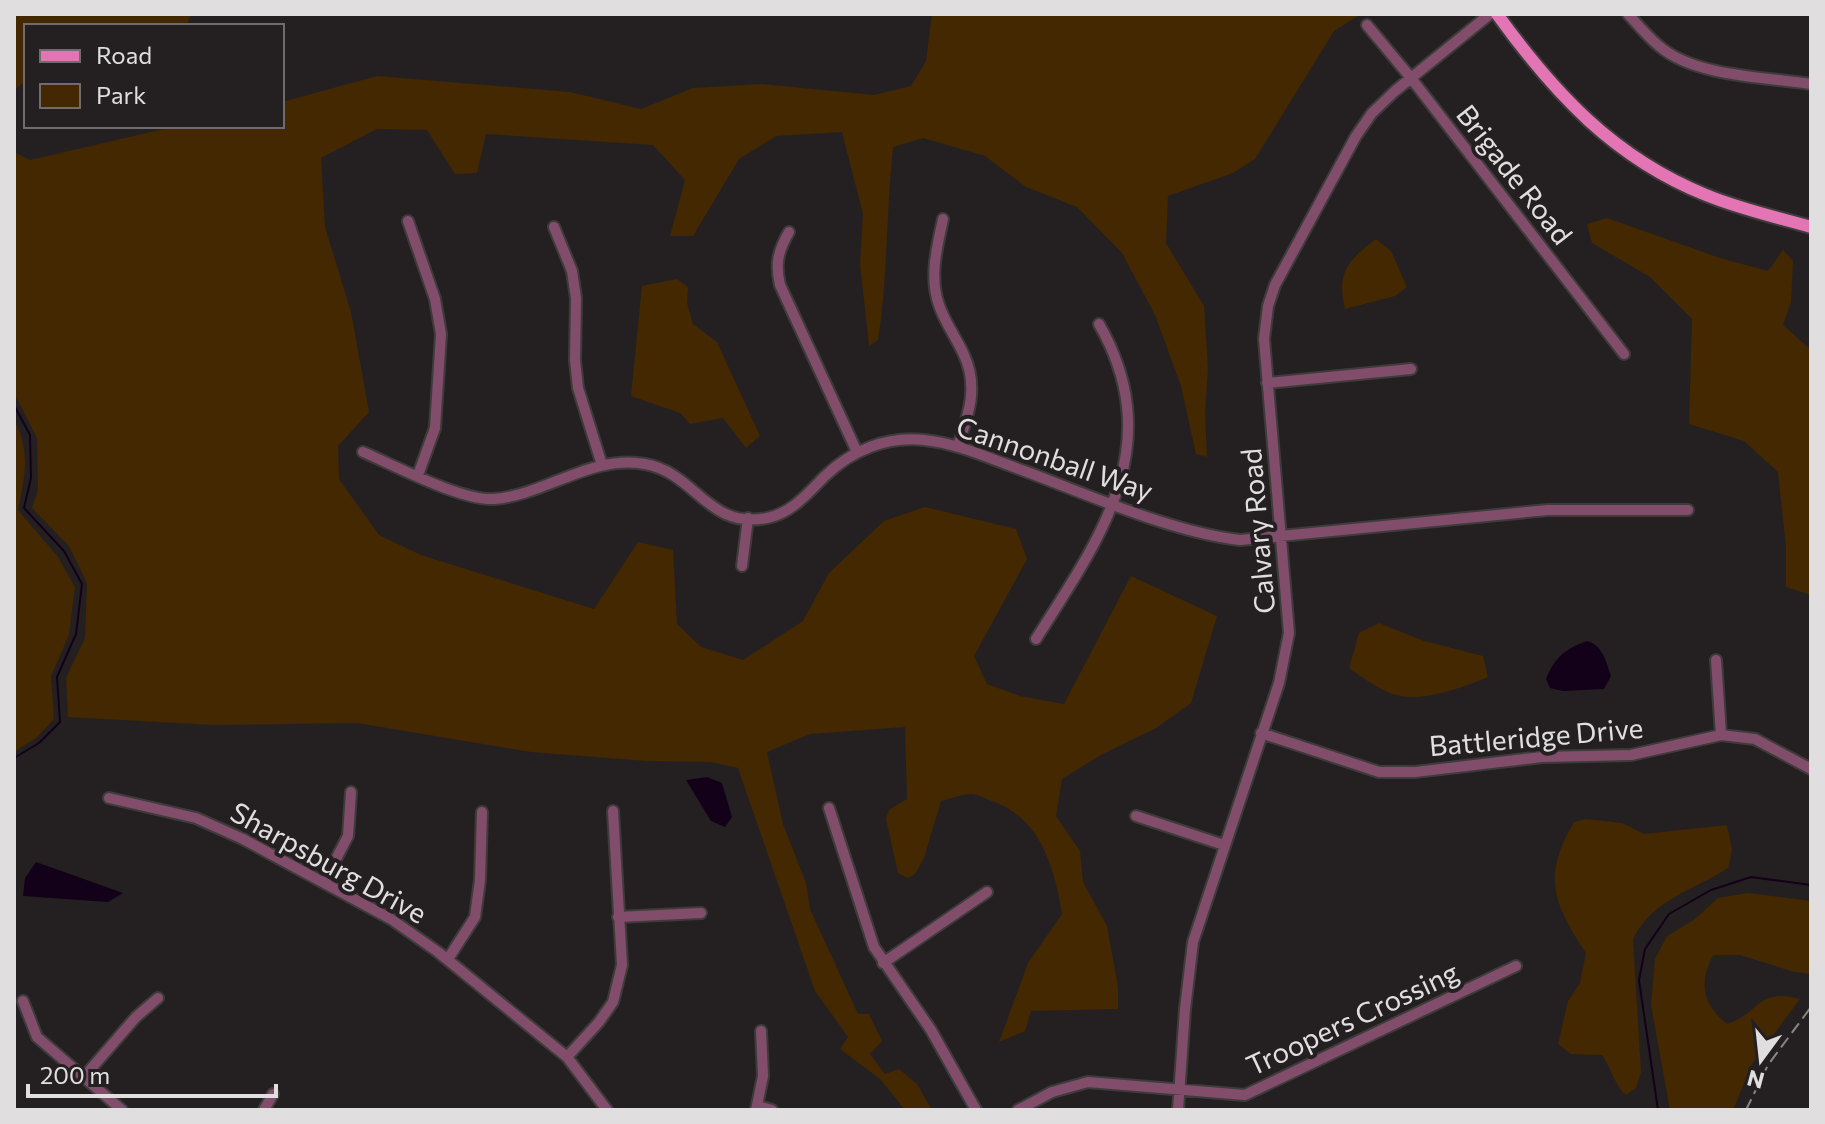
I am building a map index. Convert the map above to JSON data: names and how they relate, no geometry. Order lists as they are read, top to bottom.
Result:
{
  "streets": {
    "street": [
      "Brigade Road",
      "Cannonball Way",
      "Calvary Road",
      "Battleridge Drive",
      "Sharpsburg Drive",
      "Troopers Crossing"
    ]
  },
  "crossings": [
    ["Brigade Road", "Calvary Road"],
    ["Cannonball Way", "Calvary Road"],
    ["Calvary Road", "Battleridge Drive"],
    ["Calvary Road", "Troopers Crossing"]
  ],
  "legend": ["Road", "Park"],
  "scale_bar": "200 m",
  "north": "bottom"
}
